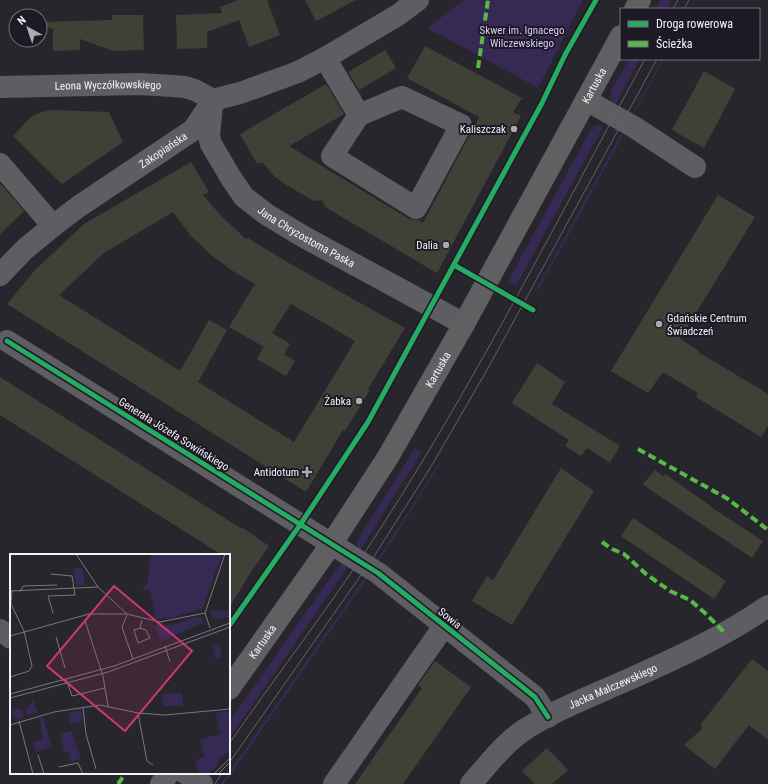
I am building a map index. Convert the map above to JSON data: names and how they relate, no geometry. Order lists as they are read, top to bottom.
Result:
{
  "streets": {
    "main road": ["Kartuska"],
    "street": [
      "Leona Wyczółkowskiego",
      "Zakopiańska",
      "Jana Chryzostoma Paska",
      "Generała Józefa Sowińskiego",
      "Sowia",
      "Jacka Malczewskiego"
    ]
  },
  "crossings": [
    ["Leona Wyczółkowskiego", "Zakopiańska"],
    ["Leona Wyczółkowskiego", "Jana Chryzostoma Paska"],
    ["Kartuska", "Jana Chryzostoma Paska"],
    ["Kartuska", "Generała Józefa Sowińskiego"],
    ["Kartuska", "Sowia"],
    ["Zakopiańska", "Jana Chryzostoma Paska"],
    ["Generała Józefa Sowińskiego", "Sowia"],
    ["Sowia", "Jacka Malczewskiego"]
  ],
  "parks": ["Skwer im. Ignacego Wilczewskiego"],
  "places": {
    "other": [
      "Kaliszczak",
      "Dalia",
      "Gdańskie Centrum Świadczeń",
      "Żabka"
    ],
    "health": ["Antidotum"]
  },
  "legend": ["Droga rowerowa", "Ścieżka"],
  "north": "top left"
}
